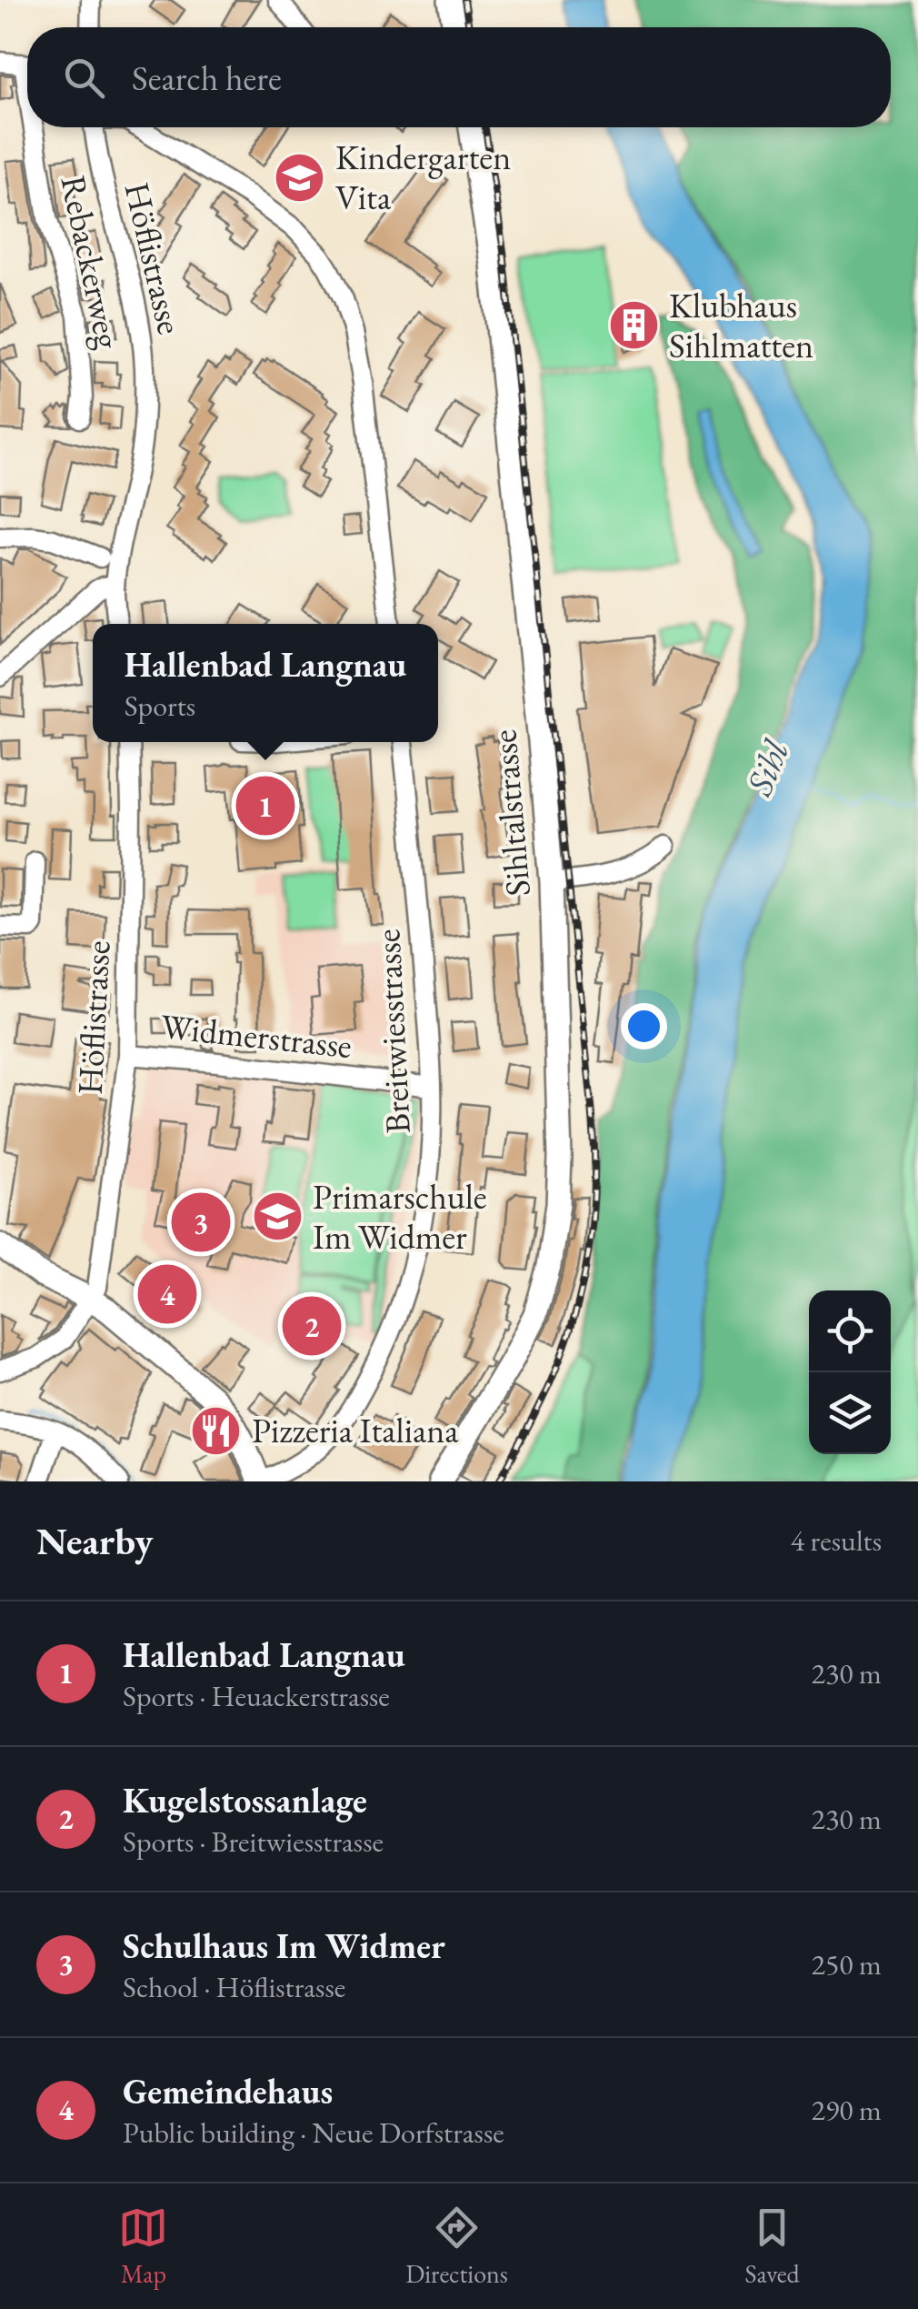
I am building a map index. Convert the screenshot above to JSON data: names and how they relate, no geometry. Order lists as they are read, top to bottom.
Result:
{
  "streets": {
    "main road": ["Sihltalstrasse"],
    "street": [
      "Höflistrasse",
      "Rebackerweg",
      "Breitwiesstrasse",
      "Widmerstrasse"
    ]
  },
  "crossings": [
    ["Höflistrasse", "Widmerstrasse"],
    ["Breitwiesstrasse", "Widmerstrasse"]
  ],
  "water": ["Sihl"],
  "places": {
    "school or university": ["Kindergarten Vita", "Primarschule Im Widmer"],
    "building": ["Klubhaus Sihlmatten"],
    "restaurant": ["Pizzeria Italiana"]
  },
  "page": {
    "search": "Search here",
    "popup": ["Hallenbad Langnau", "Sports"],
    "pins": [
      "1",
      "3",
      "4",
      "2"
    ],
    "heading": ["Nearby", "4 results"],
    "list": [
      {
        "mark": "1",
        "name": "Hallenbad Langnau",
        "note": "Sports · Heuackerstrasse",
        "value": "230 m"
      },
      {
        "mark": "2",
        "name": "Kugelstossanlage",
        "note": "Sports · Breitwiesstrasse",
        "value": "230 m"
      },
      {
        "mark": "3",
        "name": "Schulhaus Im Widmer",
        "note": "School · Höflistrasse",
        "value": "250 m"
      },
      {
        "mark": "4",
        "name": "Gemeindehaus",
        "note": "Public building · Neue Dorfstrasse",
        "value": "290 m"
      }
    ],
    "nav": ["Map", "Directions", "Saved"]
  }
}
